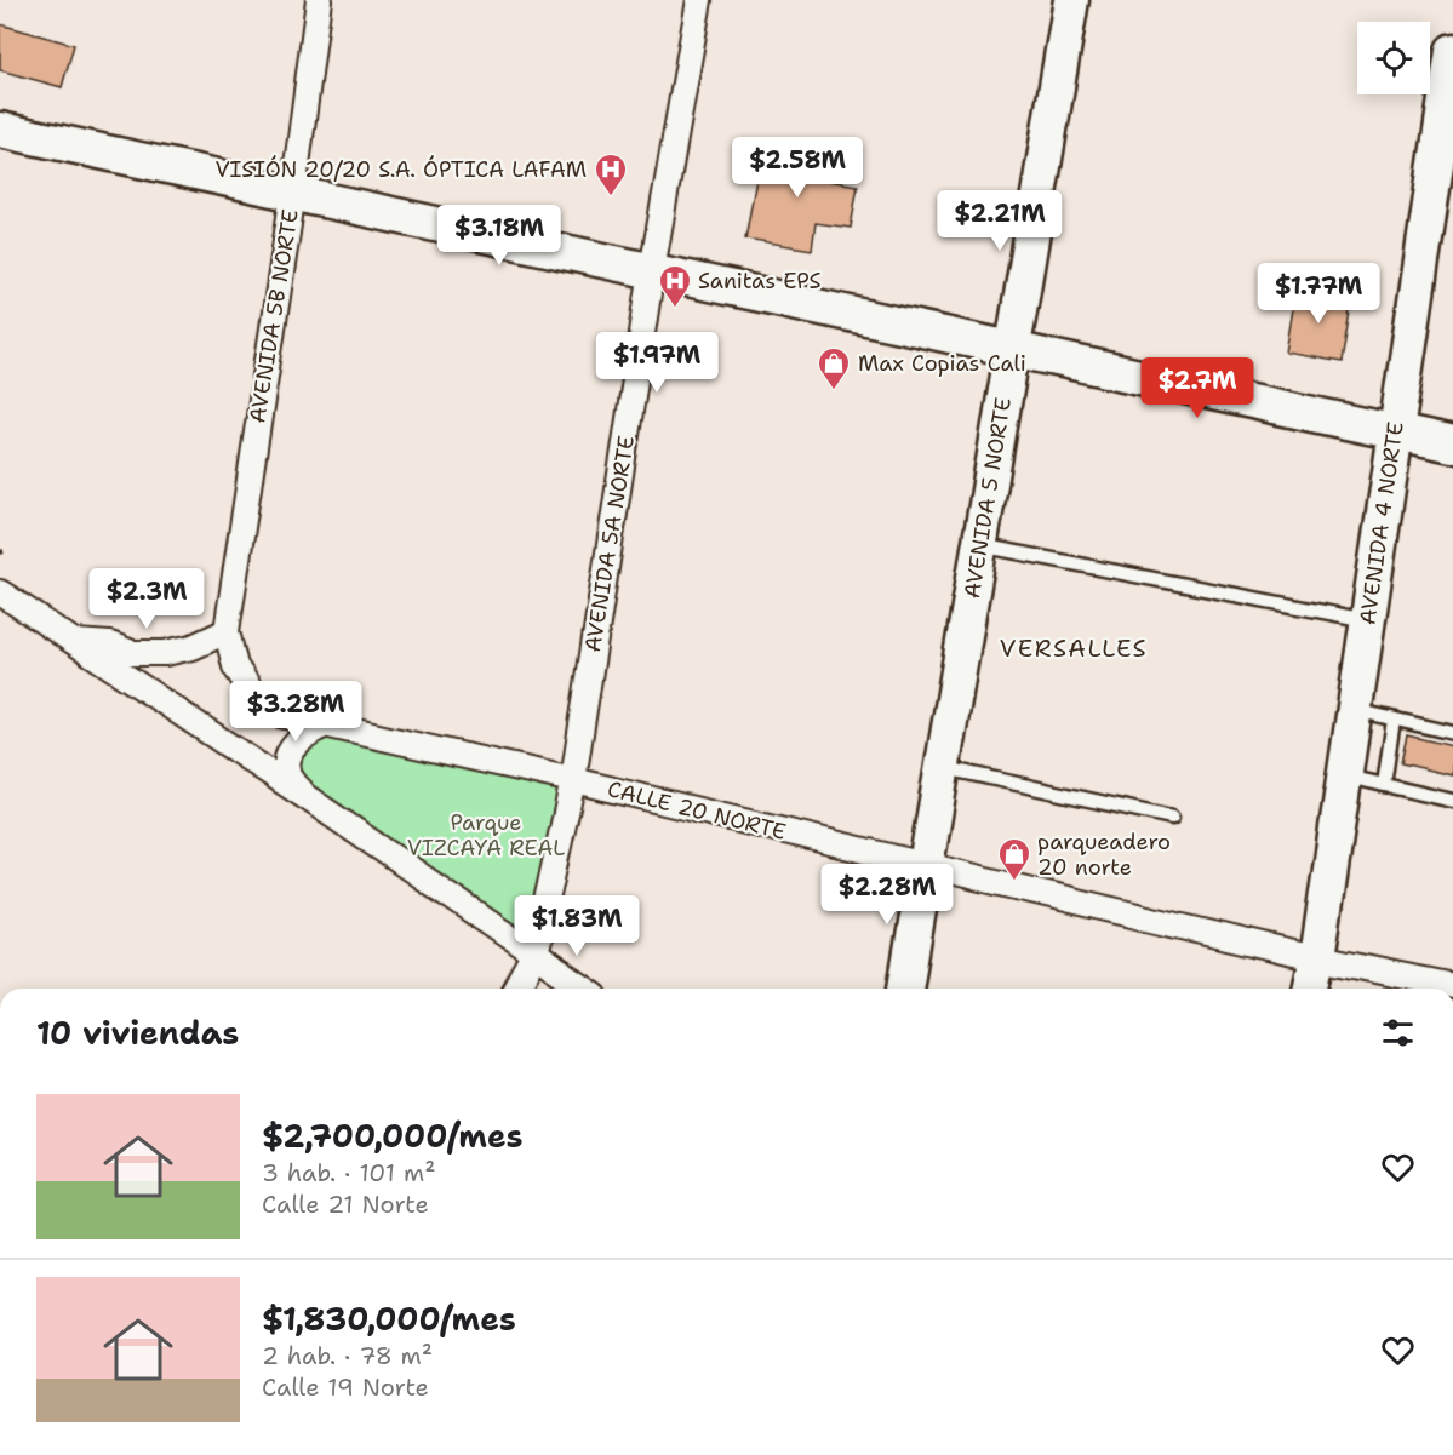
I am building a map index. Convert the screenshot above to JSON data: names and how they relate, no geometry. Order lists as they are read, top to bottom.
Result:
{
  "streets": {
    "street": [
      "AVENIDA 5B NORTE",
      "AVENIDA 5 NORTE",
      "AVENIDA 4 NORTE",
      "AVENIDA 5A NORTE",
      "CALLE 20 NORTE"
    ]
  },
  "crossings": [
    ["AVENIDA 5B NORTE", "CALLE 20 NORTE"],
    ["AVENIDA 5 NORTE", "CALLE 20 NORTE"],
    ["AVENIDA 4 NORTE", "CALLE 20 NORTE"],
    ["AVENIDA 5A NORTE", "CALLE 20 NORTE"]
  ],
  "districts": ["VERSALLES"],
  "parks": ["Parque VIZCAYA REAL"],
  "places": {
    "hospital": ["VISIÓN 20/20 S.A. ÓPTICA LAFAM", "Sanitas EPS"],
    "shop": ["Max Copias Cali", "parqueadero 20 norte"]
  },
  "page": {
    "price": [
      "$2.58M",
      "$2.21M",
      "$3.18M",
      "$1.77M",
      "$1.97M",
      "$2.7M",
      "$2.3M",
      "$3.28M",
      "$2.28M",
      "$1.83M"
    ],
    "heading": "10 viviendas",
    "list": [
      {
        "name": "$2,700,000/mes",
        "note": "3 hab. · 101 m² · Calle 21 Norte"
      },
      {
        "name": "$1,830,000/mes",
        "note": "2 hab. · 78 m² · Calle 19 Norte"
      }
    ]
  }
}
